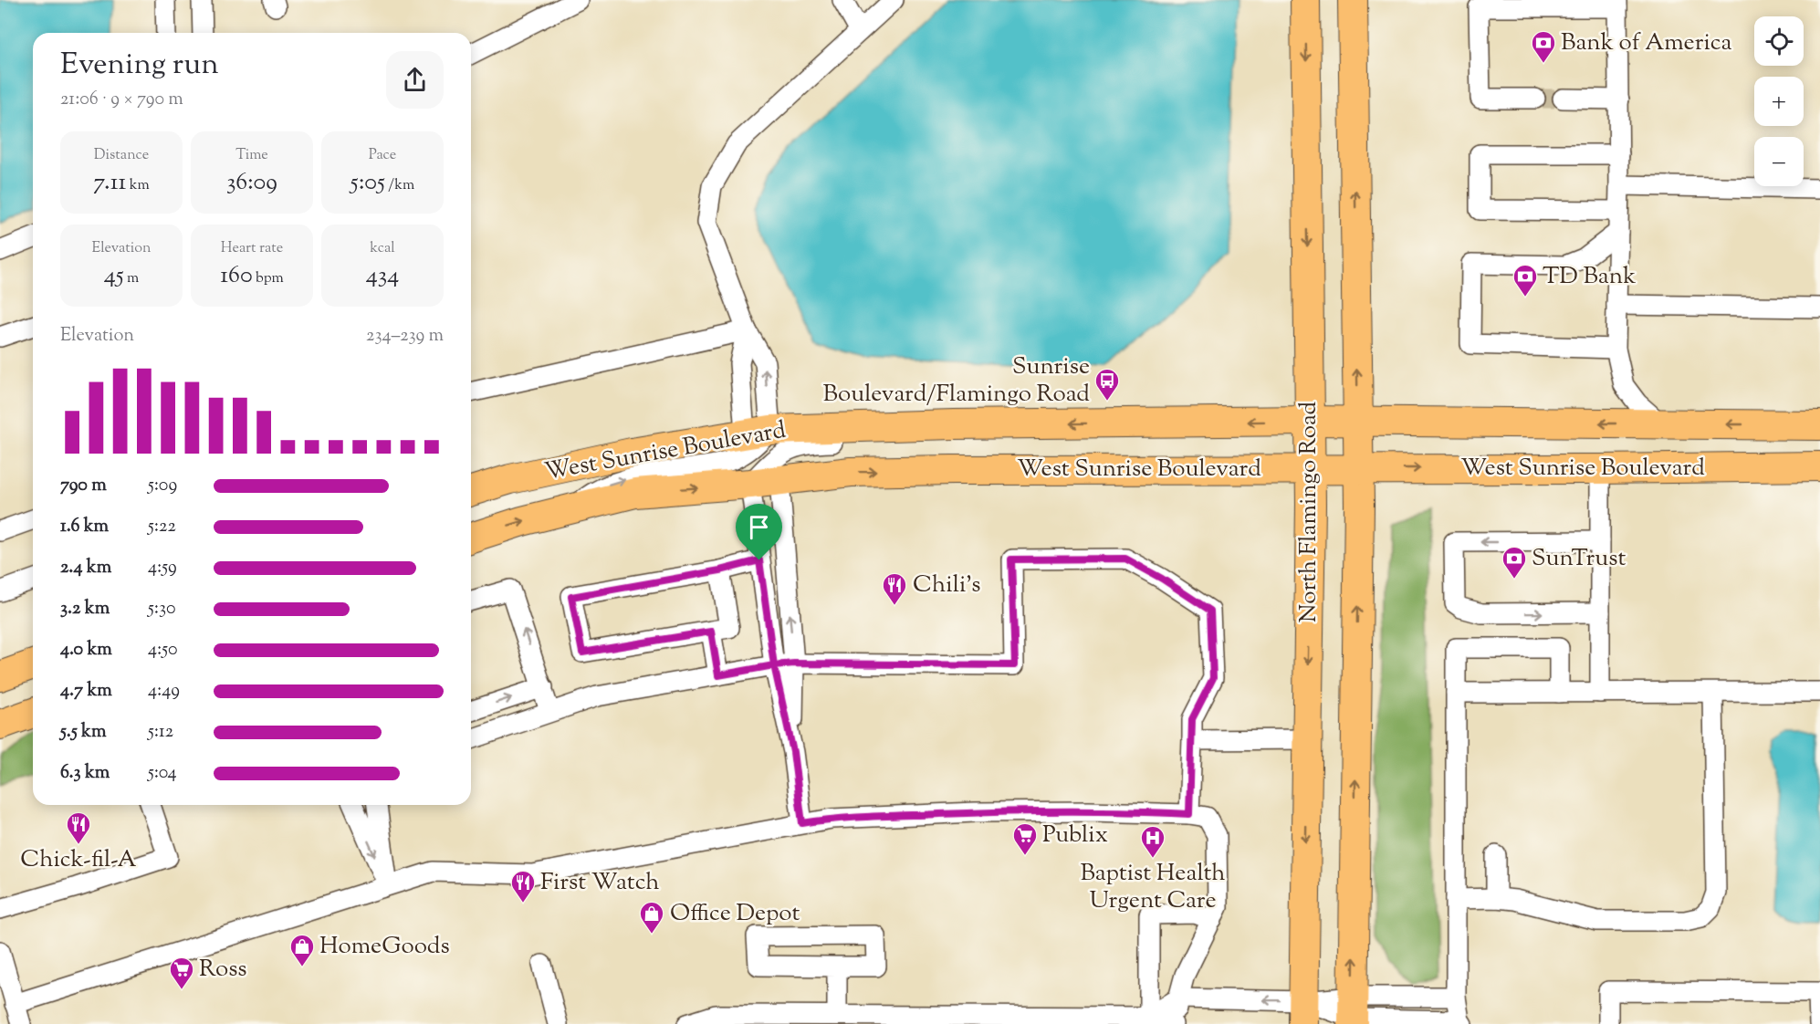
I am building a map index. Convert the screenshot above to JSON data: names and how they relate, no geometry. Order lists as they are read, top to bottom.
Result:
{
  "streets": {
    "highway": ["West Sunrise Boulevard", "North Flamingo Road"]
  },
  "crossings": [
    ["West Sunrise Boulevard", "North Flamingo Road"]
  ],
  "places": {
    "bank": ["Bank of America", "TD Bank", "SunTrust"],
    "bus stop": ["Sunrise Boulevard/Flamingo Road"],
    "restaurant": ["Chili's", "Chick-fil-A", "First Watch"],
    "supermarket": ["Publix", "Ross"],
    "hospital": ["Baptist Health Urgent Care"],
    "shop": ["Office Depot", "HomeGoods"]
  },
  "page": {
    "map_buttons": ["+", "−"],
    "heading": ["Evening run", "21:06 · 9 × 790 m"],
    "stats": [
      ["Distance", "7.11 km"],
      ["Time", "36:09"],
      ["Pace", "5:05 /km"],
      ["Elevation", "45 m"],
      ["Heart rate", "160 bpm"],
      ["kcal", "434"]
    ],
    "chart": ["Elevation", "234–239 m"],
    "list": [
      {
        "name": "790 m",
        "note": "5:09"
      },
      {
        "name": "1.6 km",
        "note": "5:22"
      },
      {
        "name": "2.4 km",
        "note": "4:59"
      },
      {
        "name": "3.2 km",
        "note": "5:30"
      },
      {
        "name": "4.0 km",
        "note": "4:50"
      },
      {
        "name": "4.7 km",
        "note": "4:49"
      },
      {
        "name": "5.5 km",
        "note": "5:12"
      },
      {
        "name": "6.3 km",
        "note": "5:04"
      }
    ]
  }
}
